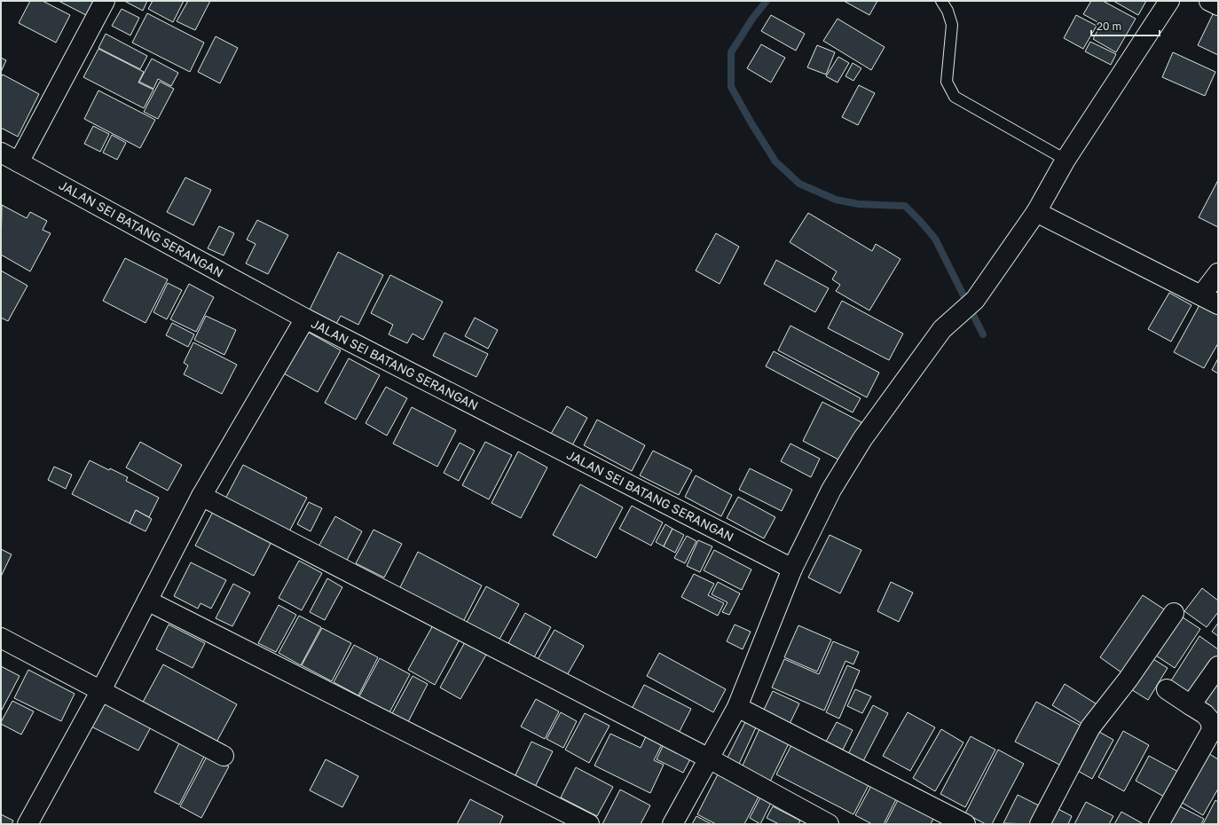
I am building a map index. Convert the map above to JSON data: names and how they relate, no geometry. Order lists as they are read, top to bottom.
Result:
{
  "streets": {
    "street": ["JALAN SEI BATANG SERANGAN"]
  },
  "scale_bar": "20 m"
}
